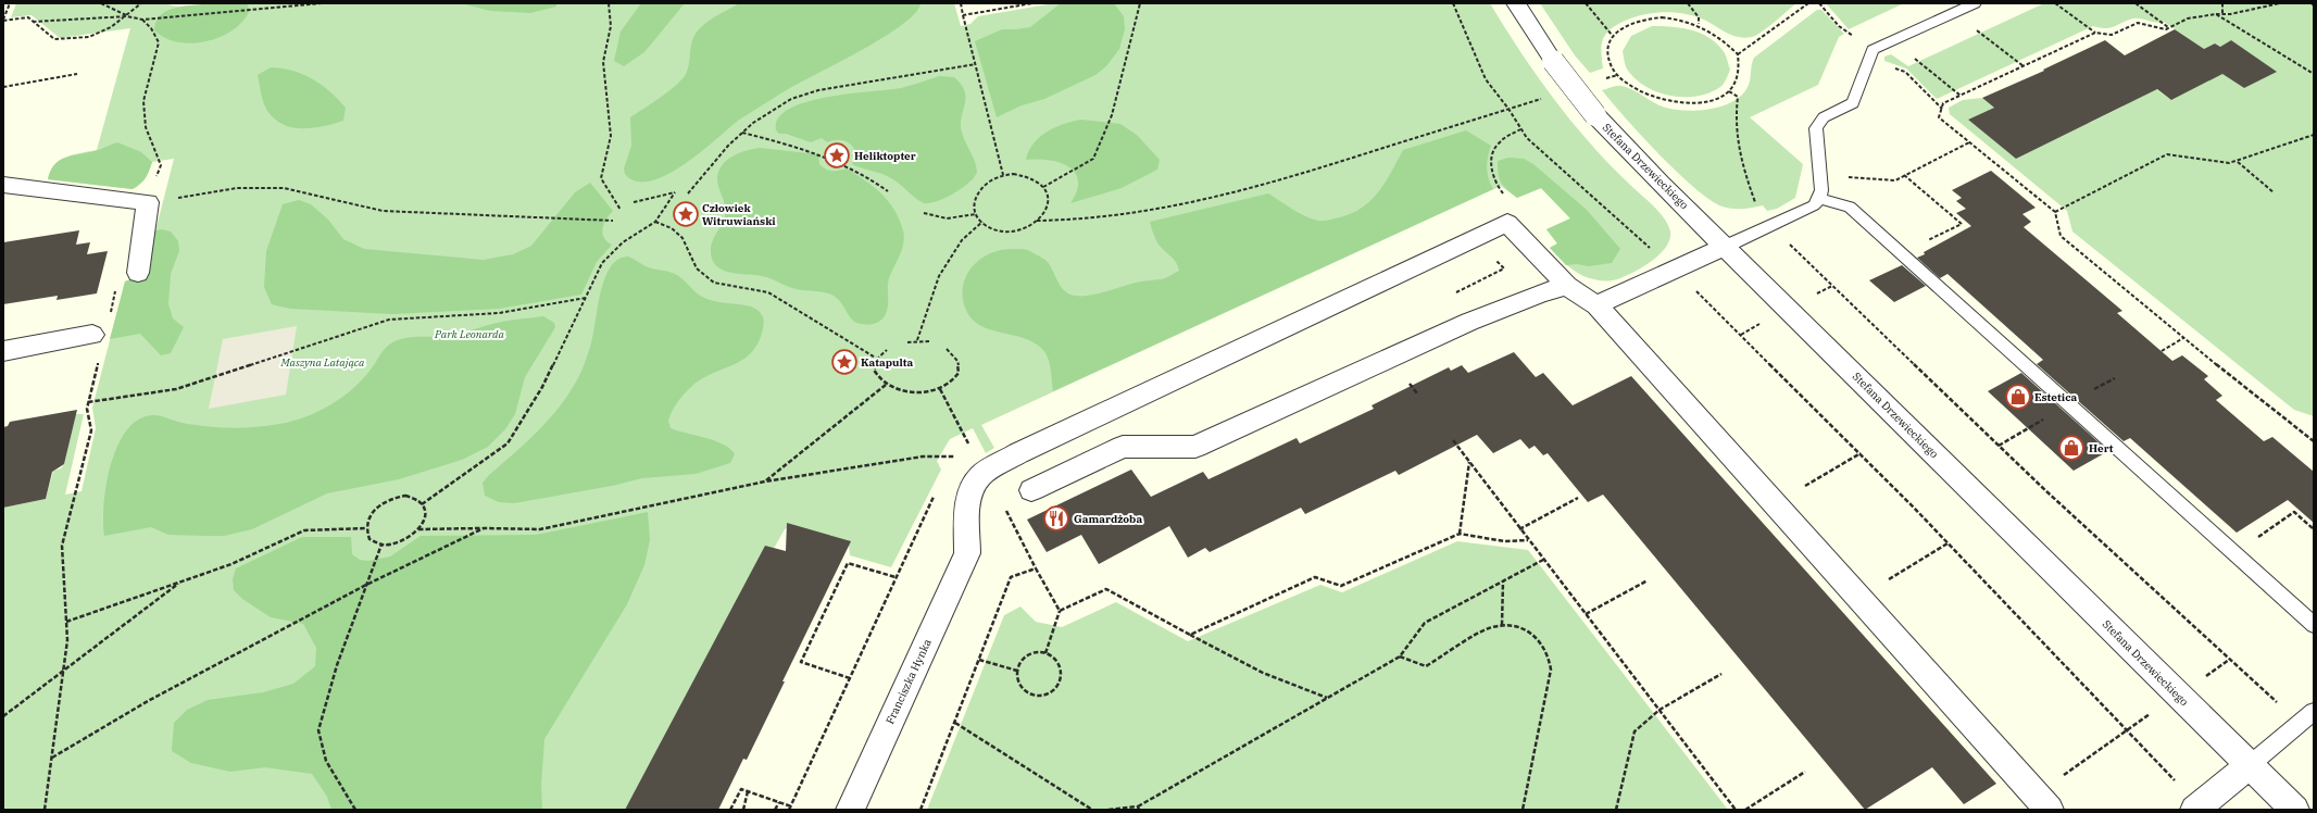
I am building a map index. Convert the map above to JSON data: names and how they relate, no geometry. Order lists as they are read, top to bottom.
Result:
{
  "streets": {
    "street": ["Stefana Drzewieckiego", "Franciszka Hynka"]
  },
  "parks": ["Park Leonarda", "Maszyna Latająca"],
  "places": {
    "place": ["Heliktopter", "Człowiek Witruwiański", "Katapulta"],
    "shop": ["Estetica", "Hert"],
    "restaurant": ["Gamardżoba"]
  }
}
